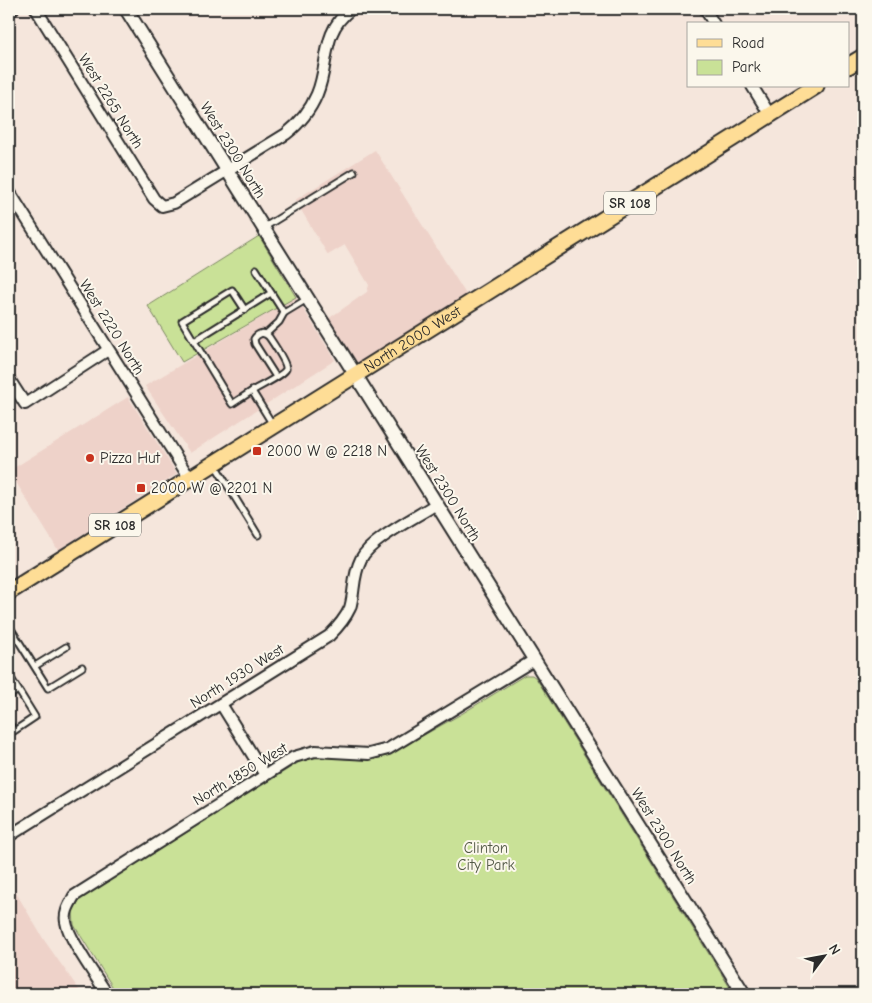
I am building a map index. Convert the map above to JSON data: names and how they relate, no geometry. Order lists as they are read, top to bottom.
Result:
{
  "streets": {
    "main road": ["SR 108", "North 2000 West"],
    "street": [
      "West 2265 North",
      "West 2300 North",
      "West 2220 North",
      "North 1930 West",
      "North 1850 West"
    ]
  },
  "crossings": [
    ["West 2265 North", "West 2300 North"],
    ["West 2300 North", "North 2000 West"],
    ["West 2300 North", "North 1930 West"],
    ["West 2300 North", "North 1850 West"],
    ["West 2220 North", "North 2000 West"]
  ],
  "parks": ["Clinton City Park"],
  "places": {
    "transit": ["2000 W @ 2218 N", "2000 W @ 2201 N"],
    "other": ["Pizza Hut"]
  },
  "legend": ["Road", "Park"],
  "north": "top right"
}
